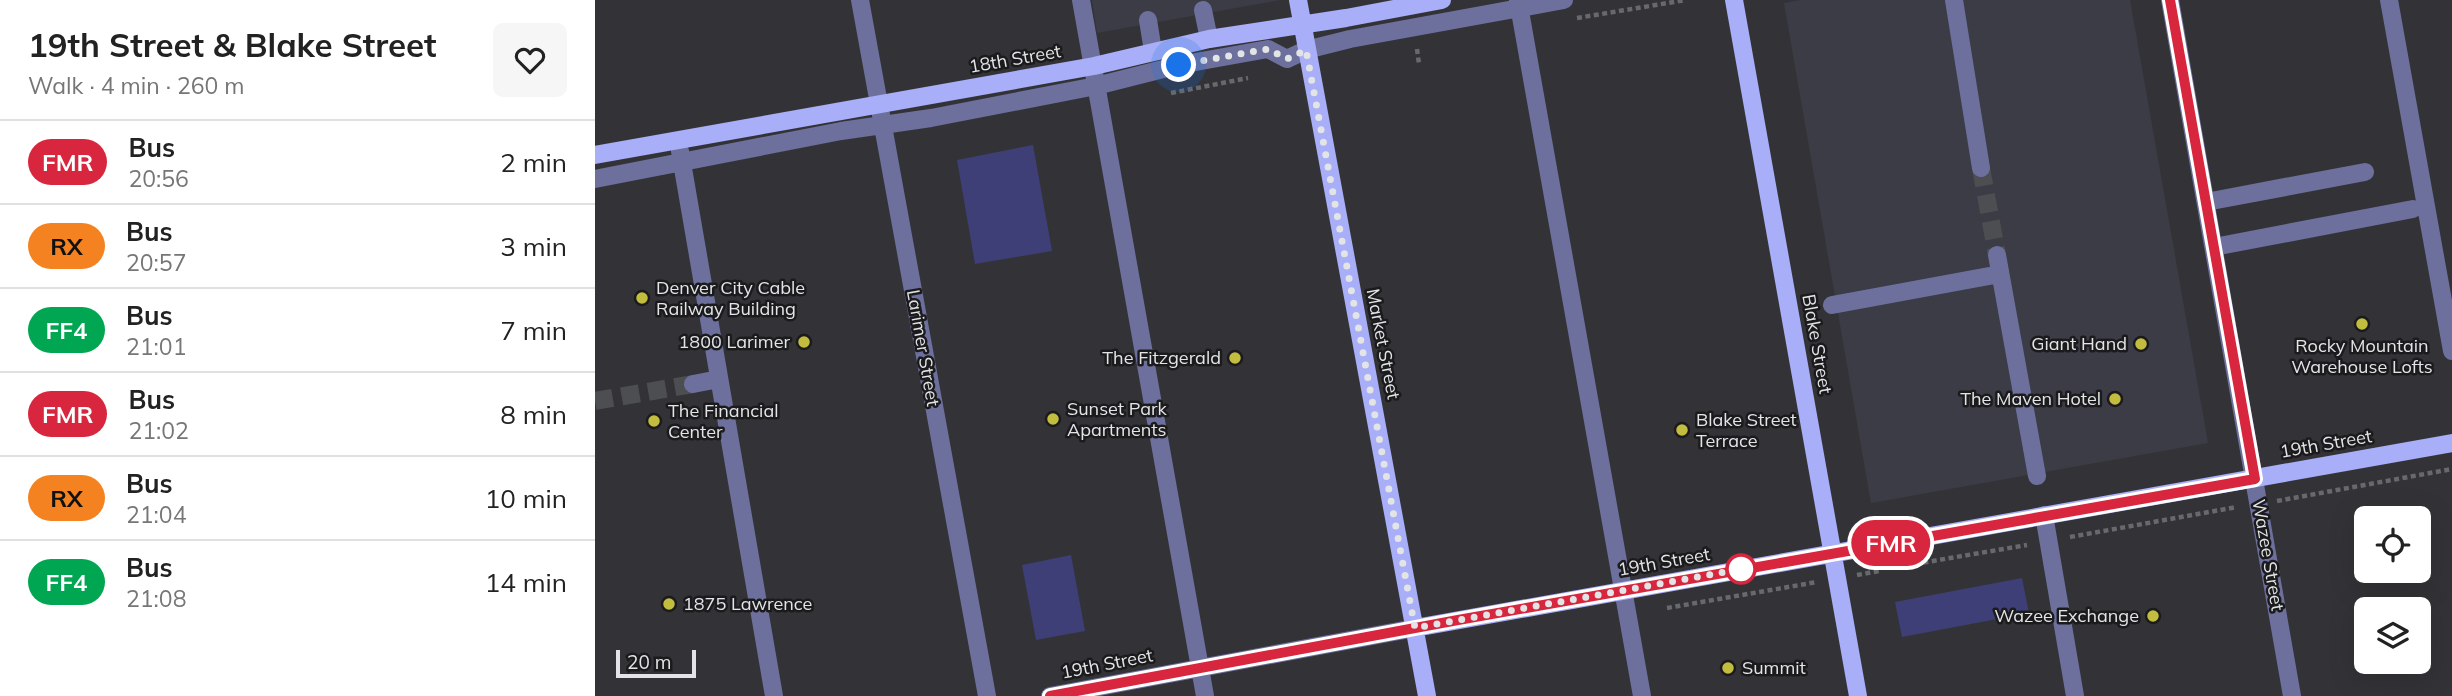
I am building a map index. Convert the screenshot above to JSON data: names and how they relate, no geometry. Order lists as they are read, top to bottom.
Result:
{
  "streets": {
    "main road": [
      "18th Street",
      "Market Street",
      "Blake Street",
      "19th Street"
    ],
    "street": ["Larimer Street", "Wazee Street"]
  },
  "crossings": [
    ["18th Street", "Market Street"],
    ["18th Street", "Larimer Street"],
    ["Market Street", "19th Street"],
    ["Blake Street", "19th Street"],
    ["19th Street", "Wazee Street"]
  ],
  "places": [
    "Denver City Cable Railway Building",
    "Rocky Mountain Warehouse Lofts",
    "1800 Larimer",
    "Giant Hand",
    "The Fitzgerald",
    "The Maven Hotel",
    "Sunset Park Apartments",
    "The Financial Center",
    "Blake Street Terrace",
    "1875 Lawrence",
    "Wazee Exchange",
    "Summit"
  ],
  "lines": ["bus line FMR"],
  "scale_bar": "20 m",
  "page": {
    "heading": ["19th Street & Blake Street", "Walk · 4 min · 260 m"],
    "on_map": "FMR",
    "list": [
      {
        "mark": "FMR",
        "name": "Bus",
        "note": "20:56",
        "value": "2 min"
      },
      {
        "mark": "RX",
        "name": "Bus",
        "note": "20:57",
        "value": "3 min"
      },
      {
        "mark": "FF4",
        "name": "Bus",
        "note": "21:01",
        "value": "7 min"
      },
      {
        "mark": "FMR",
        "name": "Bus",
        "note": "21:02",
        "value": "8 min"
      },
      {
        "mark": "RX",
        "name": "Bus",
        "note": "21:04",
        "value": "10 min"
      },
      {
        "mark": "FF4",
        "name": "Bus",
        "note": "21:08",
        "value": "14 min"
      }
    ],
    "scale": "20 m"
  }
}
